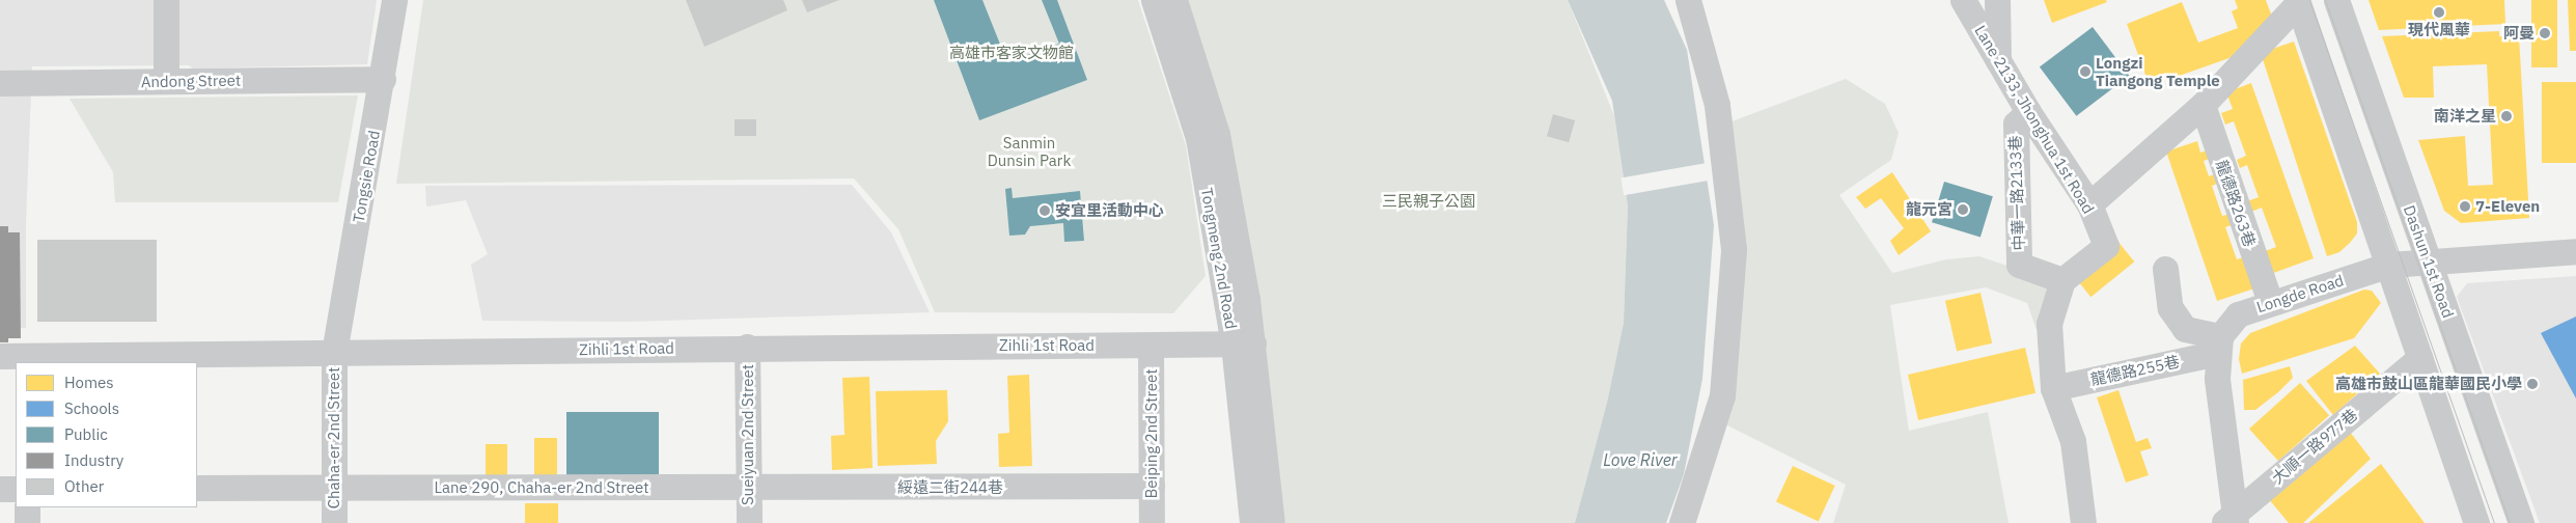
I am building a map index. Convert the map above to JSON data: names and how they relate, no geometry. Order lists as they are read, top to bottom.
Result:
{
  "streets": {
    "street": [
      "Andong Street",
      "Lane 2133, Jhonghua 1st Road",
      "Tongsie Road",
      "中華一路2133巷",
      "龍德路263巷",
      "Tongmeng 2nd Road",
      "Dashun 1st Road",
      "Longde Road",
      "Zihli 1st Road",
      "龍德路255巷",
      "Beiping 2nd Street",
      "Sueiyuan 2nd Street",
      "Chaha-er 2nd Street",
      "大順一路977巷",
      "Lane 290, Chaha-er 2nd Street",
      "綏遠二街244巷"
    ]
  },
  "crossings": [
    ["Andong Street", "Tongsie Road"],
    ["Lane 2133, Jhonghua 1st Road", "中華一路2133巷"],
    ["Tongsie Road", "Zihli 1st Road"],
    ["Tongsie Road", "Chaha-er 2nd Street"],
    ["龍德路263巷", "Longde Road"],
    ["Tongmeng 2nd Road", "Zihli 1st Road"],
    ["Dashun 1st Road", "Longde Road"],
    ["Longde Road", "龍德路255巷"],
    ["Zihli 1st Road", "Beiping 2nd Street"],
    ["Zihli 1st Road", "Sueiyuan 2nd Street"],
    ["Zihli 1st Road", "Chaha-er 2nd Street"],
    ["Beiping 2nd Street", "綏遠二街244巷"],
    ["Sueiyuan 2nd Street", "Lane 290, Chaha-er 2nd Street"],
    ["Sueiyuan 2nd Street", "綏遠二街244巷"],
    ["Chaha-er 2nd Street", "Lane 290, Chaha-er 2nd Street"],
    ["Lane 290, Chaha-er 2nd Street", "綏遠二街244巷"]
  ],
  "water": ["Love River"],
  "parks": ["高雄市客家文物館", "Sanmin Dunsin Park", "三民親子公園"],
  "places": [
    "現代風華",
    "阿曼",
    "Longzi Tiangong Temple",
    "南洋之星",
    "7-Eleven",
    "龍元宮",
    "安宜里活動中心",
    "高雄市鼓山區龍華國民小學"
  ],
  "legend": [
    "Homes",
    "Schools",
    "Public",
    "Industry",
    "Other"
  ]
}
